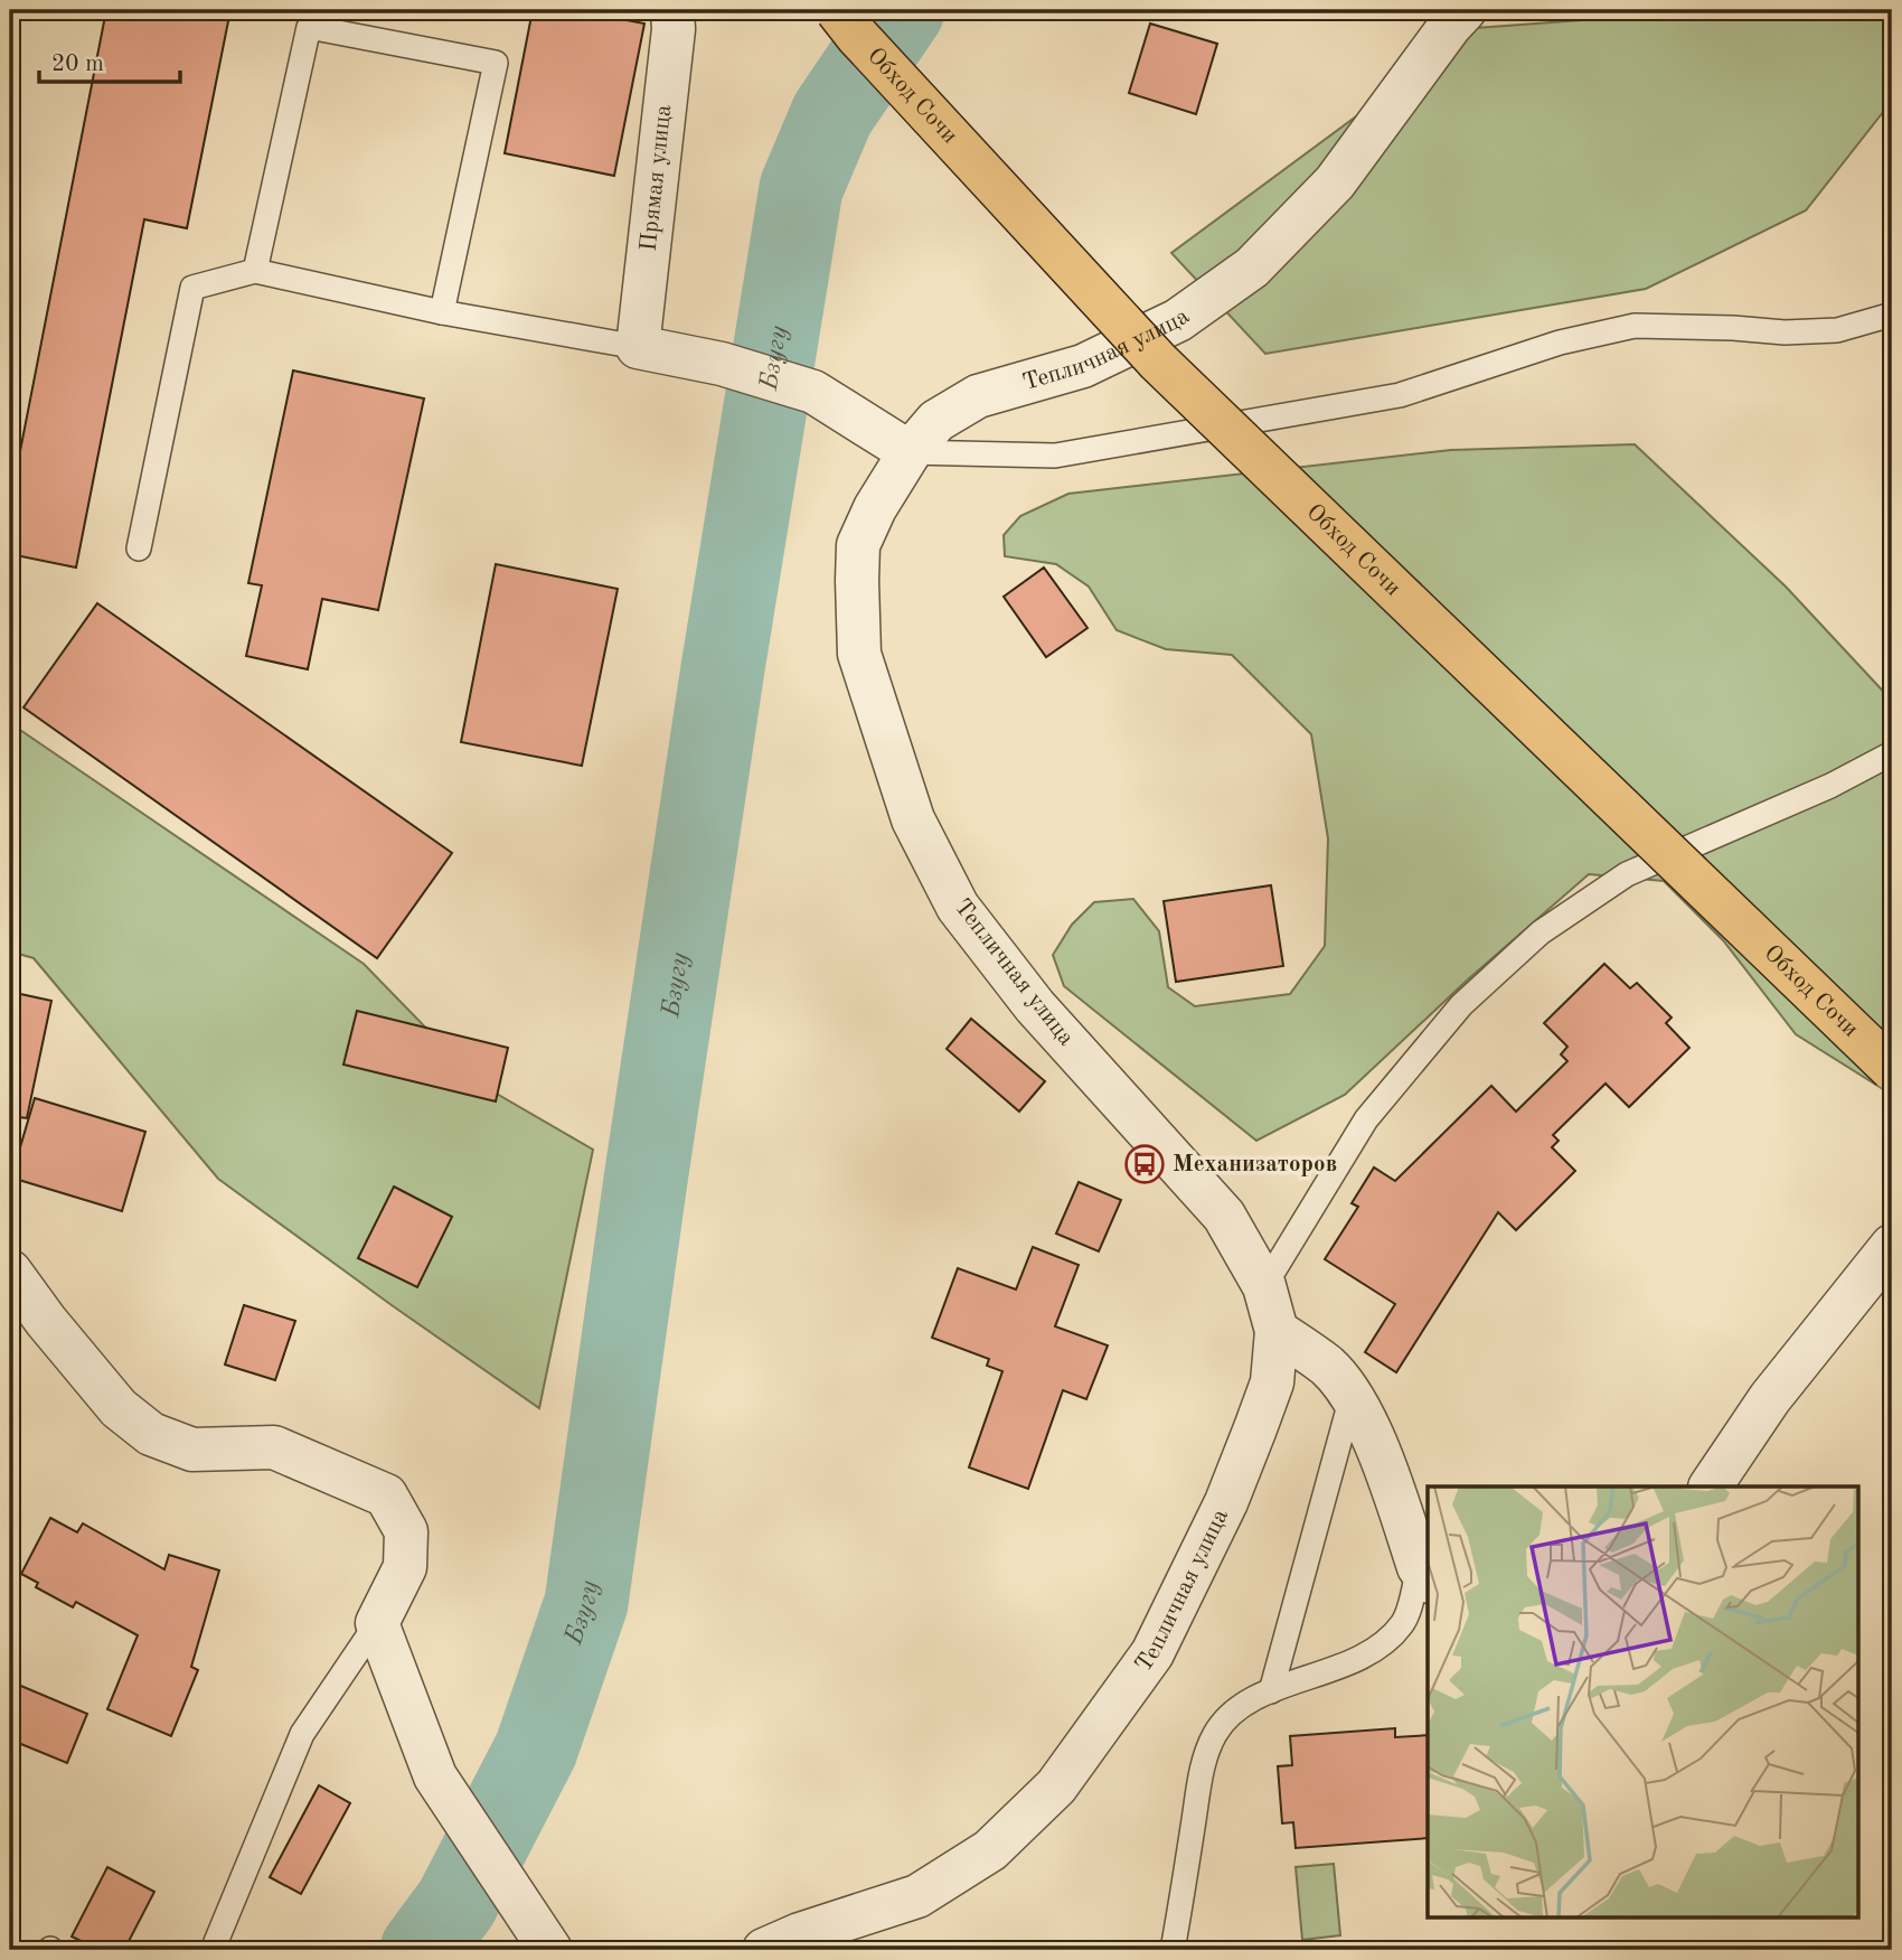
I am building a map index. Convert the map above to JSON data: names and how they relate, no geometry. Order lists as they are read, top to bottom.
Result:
{
  "streets": {
    "highway": ["Обход Сочи"],
    "street": ["Прямая улица", "Тепличная улица"]
  },
  "water": ["Бзугу"],
  "places": {
    "bus stop": ["Механизаторов"]
  },
  "scale_bar": "20 m"
}
